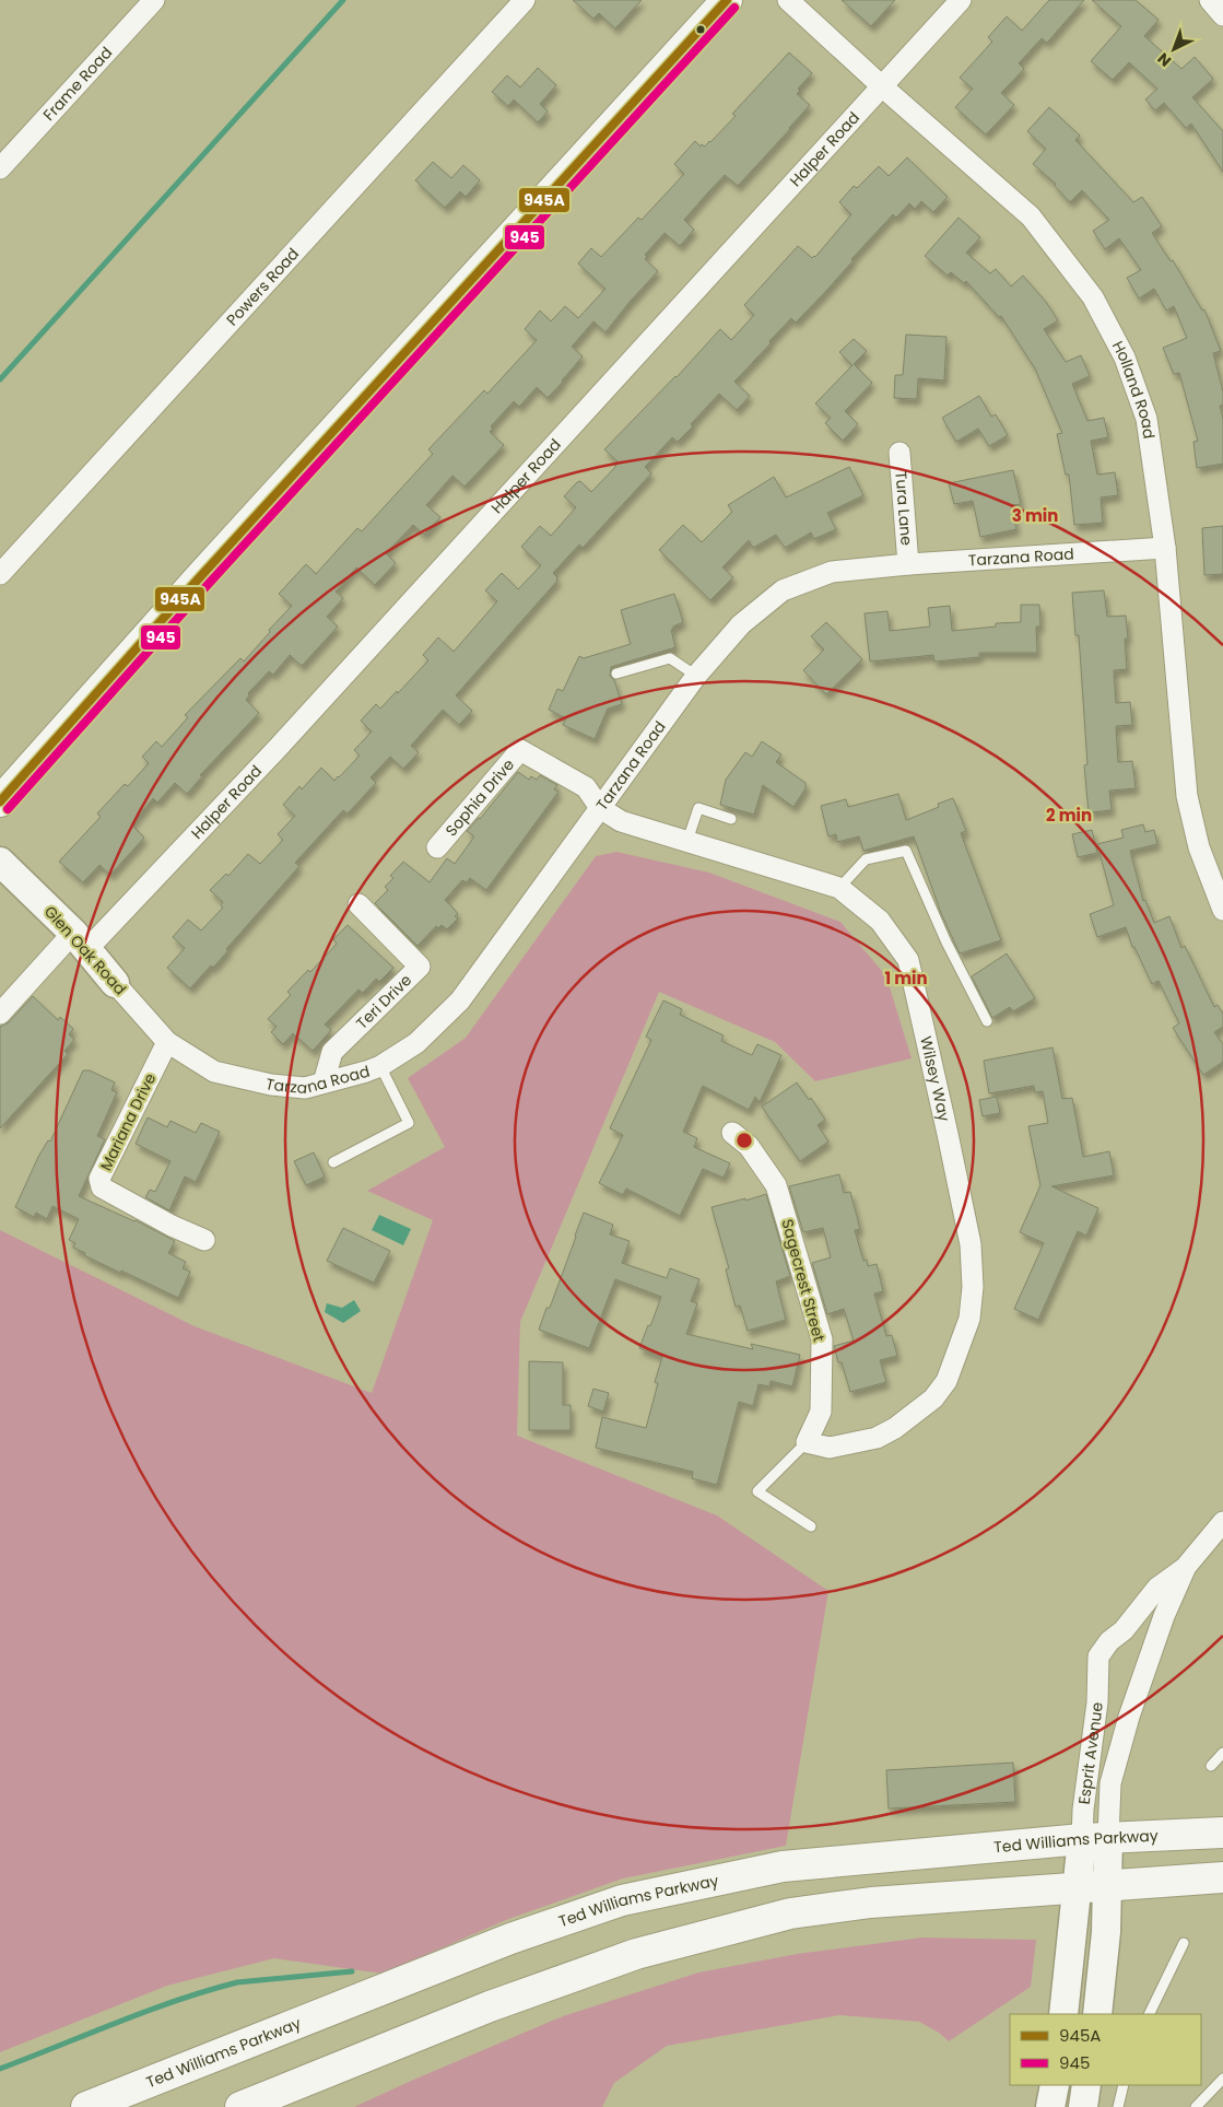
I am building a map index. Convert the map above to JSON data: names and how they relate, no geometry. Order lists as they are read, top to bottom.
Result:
{
  "streets": {
    "main road": ["Glen Oak Road", "Esprit Avenue", "Ted Williams Parkway"],
    "street": [
      "Frame Road",
      "Halper Road",
      "Powers Road",
      "Holland Road",
      "Tura Lane",
      "Tarzana Road",
      "Sophia Drive",
      "Teri Drive",
      "Wilsey Way",
      "Mariana Drive",
      "Sagecrest Street"
    ]
  },
  "crossings": [
    ["Halper Road", "Holland Road"],
    ["Halper Road", "Glen Oak Road"],
    ["Holland Road", "Tarzana Road"],
    ["Tura Lane", "Tarzana Road"],
    ["Tarzana Road", "Sophia Drive"],
    ["Tarzana Road", "Glen Oak Road"],
    ["Tarzana Road", "Teri Drive"],
    ["Tarzana Road", "Wilsey Way"],
    ["Tarzana Road", "Mariana Drive"],
    ["Sophia Drive", "Wilsey Way"],
    ["Glen Oak Road", "Mariana Drive"],
    ["Wilsey Way", "Sagecrest Street"],
    ["Esprit Avenue", "Ted Williams Parkway"]
  ],
  "lines": ["transit line 945A", "transit line 945"],
  "legend": ["945A", "945"],
  "north": "bottom left",
  "rings": ["3 min", "2 min", "1 min"]
}
